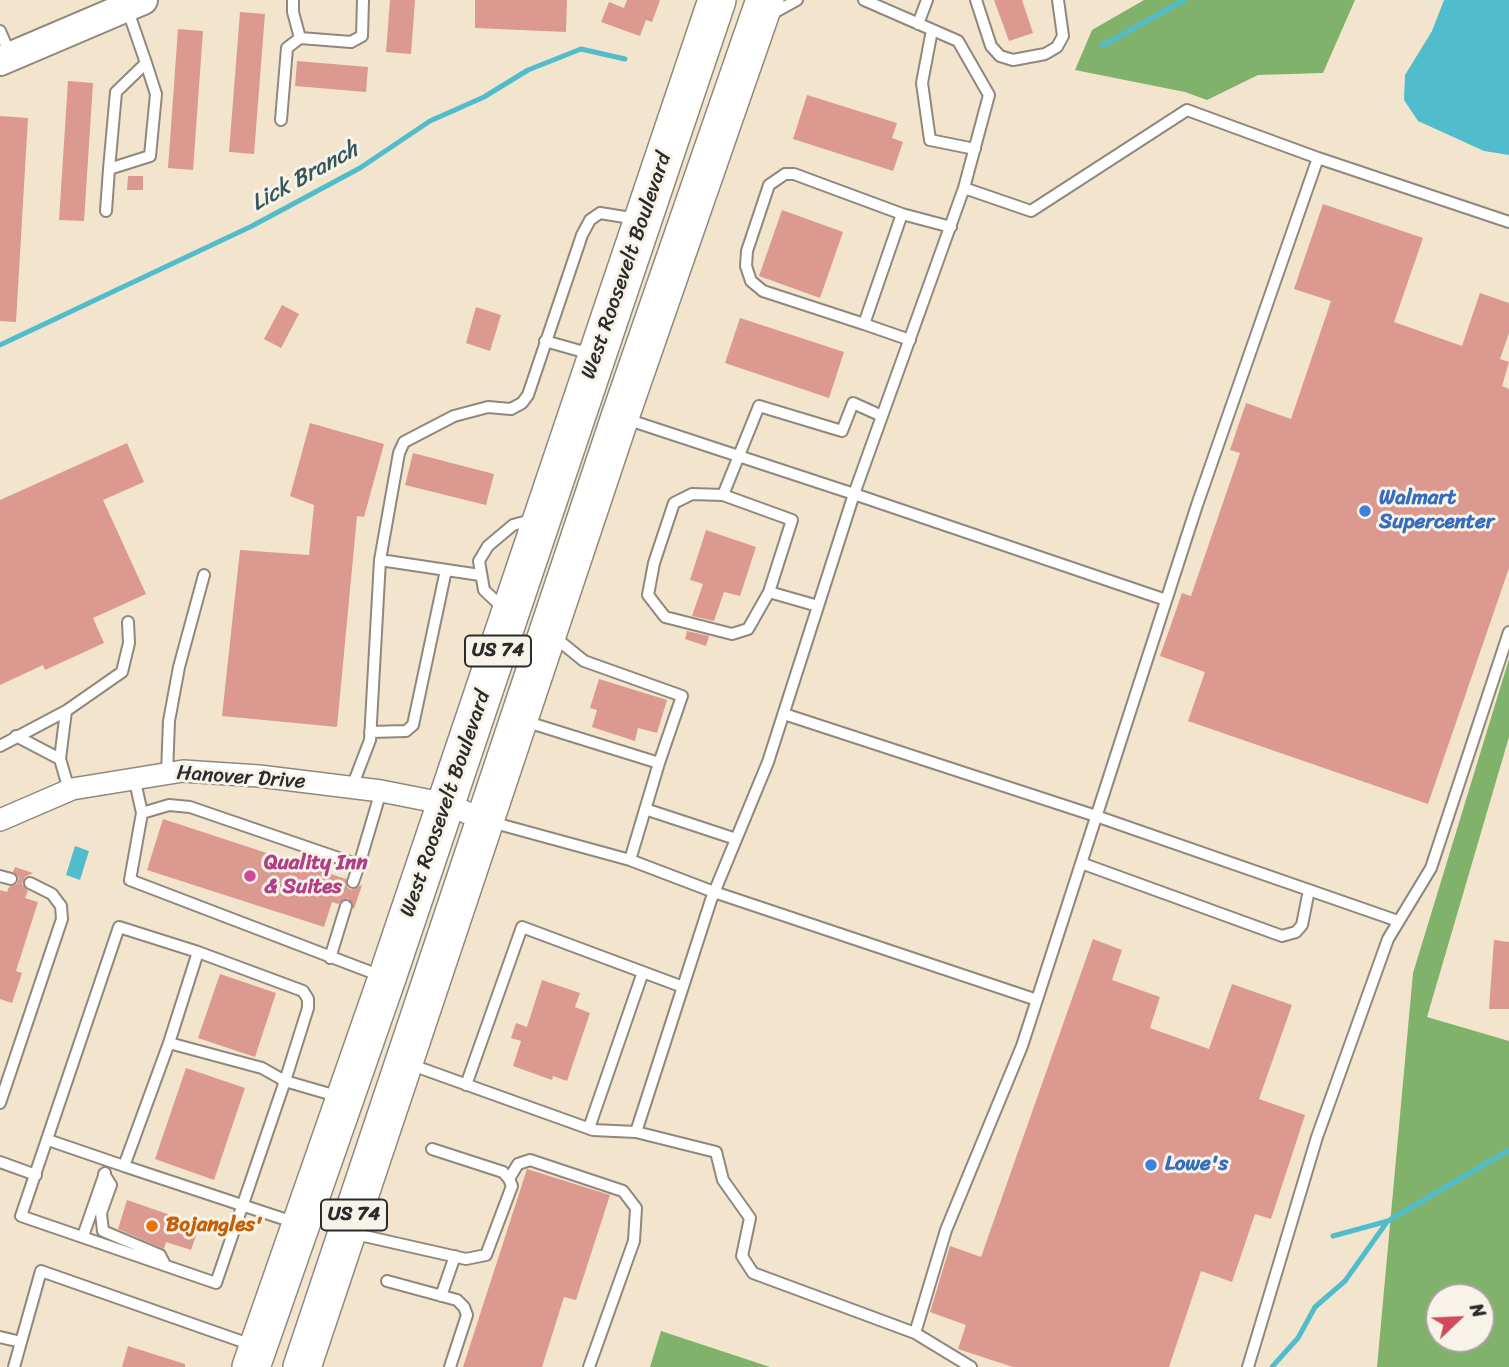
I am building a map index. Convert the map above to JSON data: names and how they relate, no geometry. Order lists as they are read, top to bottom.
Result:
{
  "streets": {
    "highway": ["West Roosevelt Boulevard", "US 74"],
    "street": ["Hanover Drive"]
  },
  "crossings": [
    ["West Roosevelt Boulevard", "Hanover Drive"]
  ],
  "water": ["Lick Branch"],
  "places": [
    "Walmart Supercenter",
    "Quality Inn & Suites",
    "Lowe's",
    "Bojangles'"
  ],
  "north": "top right"
}
